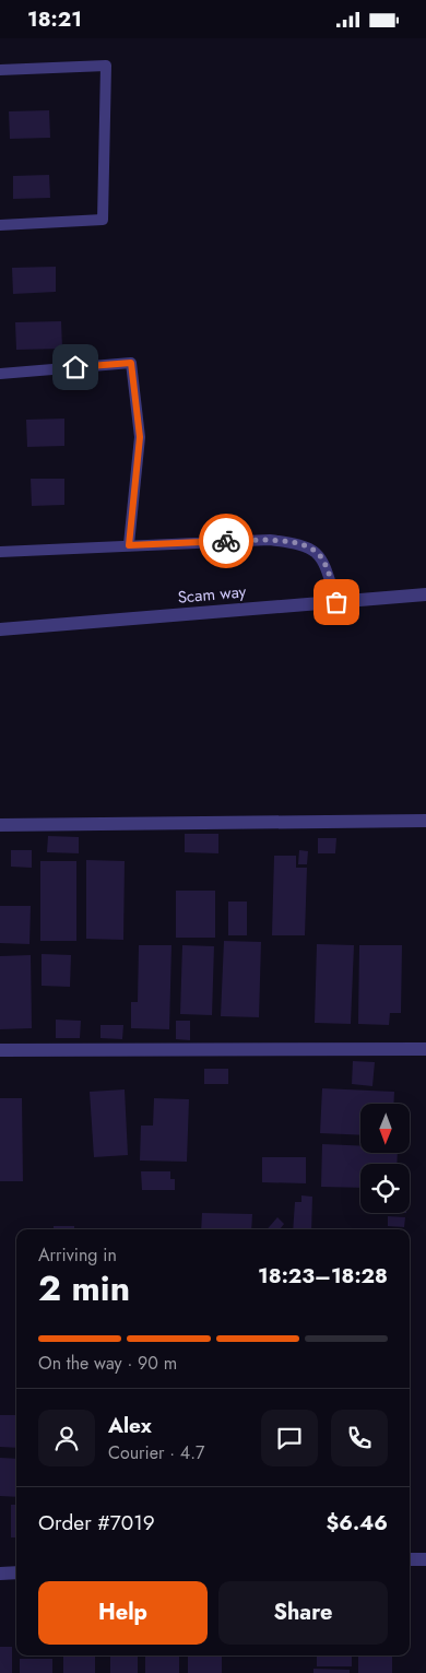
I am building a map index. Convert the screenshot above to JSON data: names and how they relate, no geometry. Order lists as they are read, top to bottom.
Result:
{
  "streets": {
    "street": ["Scam way"]
  },
  "north": "bottom",
  "page": {
    "status": "18:21",
    "heading": ["2 min", "Arriving in", "18:23–18:28"],
    "panel": [
      "Alex",
      "Courier · 4.7",
      "Order #7019",
      "$6.46"
    ],
    "bar": "On the way · 90 m",
    "buttons": ["Help", "Share"]
  }
}
